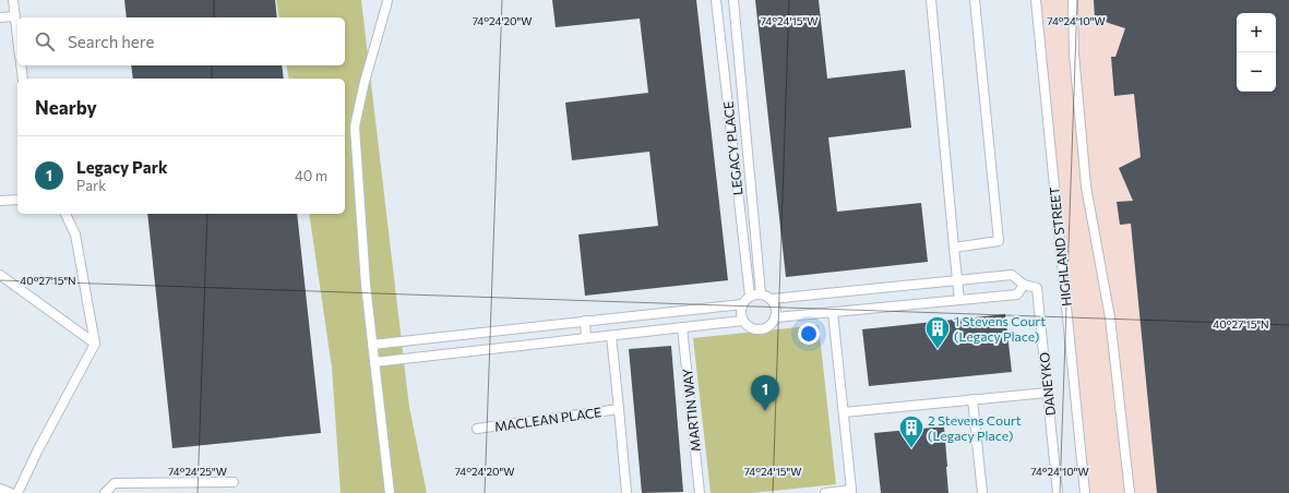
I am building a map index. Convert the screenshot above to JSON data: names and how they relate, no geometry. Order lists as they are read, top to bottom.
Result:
{
  "streets": {
    "lane": [
      "LEGACY PLACE",
      "HIGHLAND STREET",
      "DANEYKO",
      "MARTIN WAY",
      "MACLEAN PLACE"
    ]
  },
  "places": {
    "building": ["1 Stevens Court (Legacy Place)", "2 Stevens Court (Legacy Place)"]
  },
  "page": {
    "map_buttons": ["+", "−"],
    "search": "Search here",
    "heading": "Nearby",
    "list": [
      {
        "mark": "1",
        "name": "Legacy Park",
        "note": "Park",
        "value": "40 m"
      }
    ],
    "pins": "1"
  },
  "coordinates": [
    "74°24'20\"W",
    "74°24'15\"W",
    "74°24'10\"W",
    "40°27'15\"N",
    "74°24'25\"W"
  ]
}
